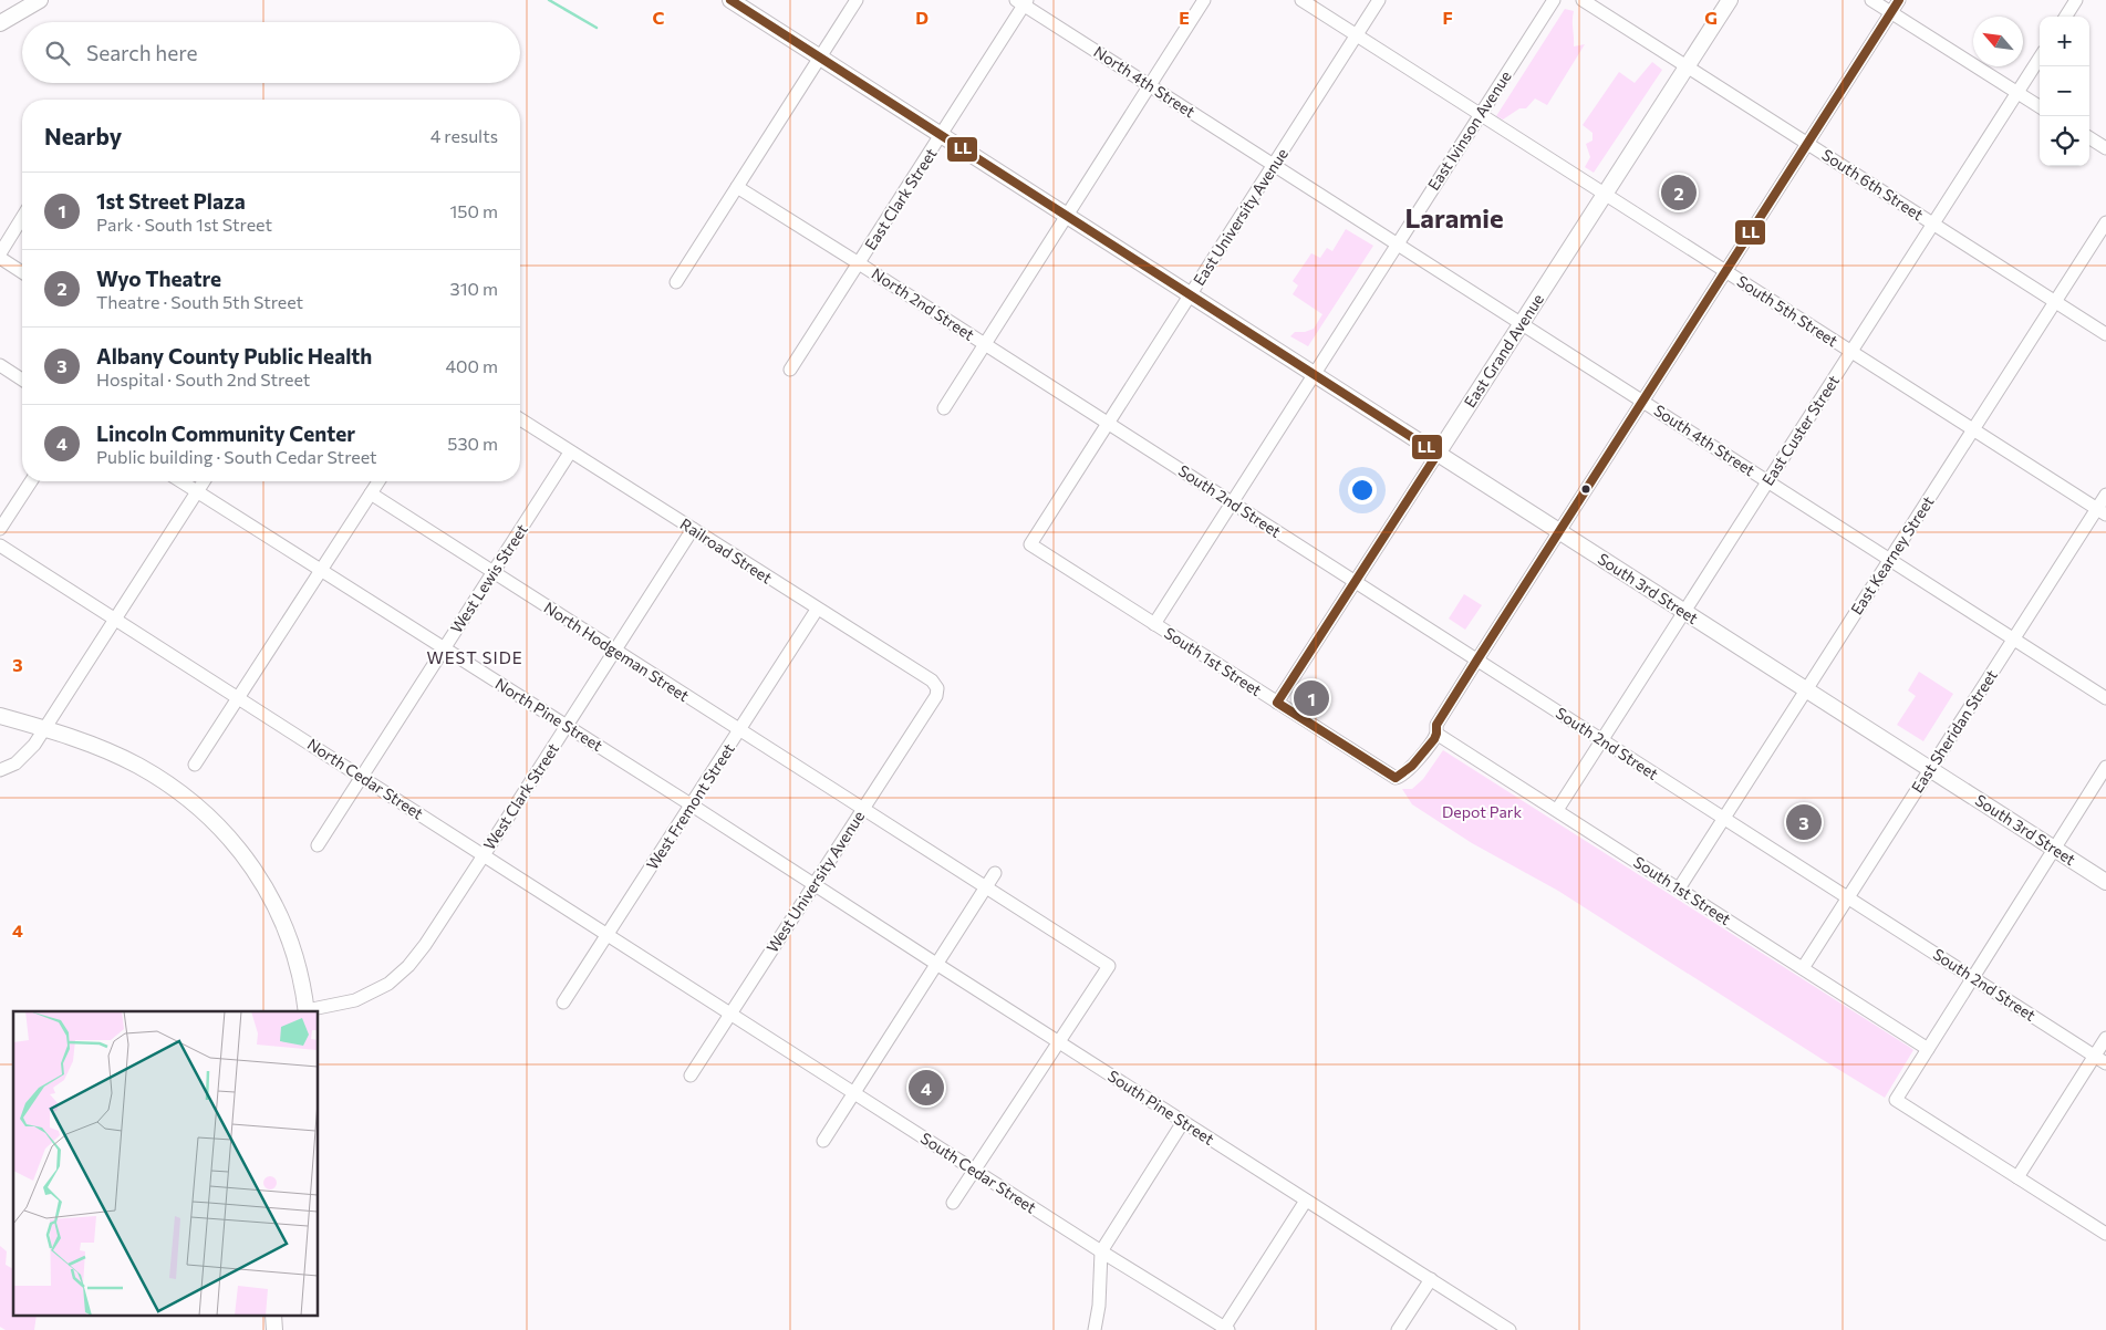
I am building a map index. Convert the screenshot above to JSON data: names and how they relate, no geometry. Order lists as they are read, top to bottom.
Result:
{
  "streets": {
    "main road": ["East Grand Avenue", "South 3rd Street"],
    "street": [
      "North 4th Street",
      "East Ivinson Avenue",
      "South 6th Street",
      "East Clark Street",
      "East University Avenue",
      "North 2nd Street",
      "South 5th Street",
      "East Custer Street",
      "South 4th Street",
      "South 2nd Street",
      "Railroad Street",
      "East Kearney Street",
      "West Lewis Street",
      "North Hodgeman Street",
      "South 1st Street",
      "North Pine Street",
      "East Sheridan Street",
      "North Cedar Street",
      "West Clark Street",
      "West Fremont Street",
      "West University Avenue",
      "South Pine Street",
      "South Cedar Street"
    ]
  },
  "crossings": [
    ["North 4th Street", "East Clark Street"],
    ["North 4th Street", "East University Avenue"],
    ["North 4th Street", "South 4th Street"],
    ["East Ivinson Avenue", "South 5th Street"],
    ["East Ivinson Avenue", "South 4th Street"],
    ["East Ivinson Avenue", "South 2nd Street"],
    ["East Ivinson Avenue", "South 3rd Street"],
    ["East Ivinson Avenue", "South 1st Street"],
    ["South 6th Street", "East Grand Avenue"],
    ["South 6th Street", "East Custer Street"],
    ["South 6th Street", "East Kearney Street"],
    ["East Clark Street", "North 2nd Street"],
    ["East Clark Street", "South 3rd Street"],
    ["East University Avenue", "North 2nd Street"],
    ["East University Avenue", "South 5th Street"],
    ["East University Avenue", "South 4th Street"],
    ["East University Avenue", "South 2nd Street"],
    ["East University Avenue", "South 3rd Street"],
    ["East University Avenue", "South 1st Street"],
    ["North 2nd Street", "South 2nd Street"],
    ["South 5th Street", "East Grand Avenue"],
    ["South 5th Street", "East Custer Street"],
    ["South 5th Street", "East Kearney Street"],
    ["South 5th Street", "East Sheridan Street"],
    ["East Grand Avenue", "South 4th Street"],
    ["East Grand Avenue", "South 2nd Street"],
    ["East Grand Avenue", "South 3rd Street"],
    ["East Grand Avenue", "South 1st Street"],
    ["East Custer Street", "South 4th Street"],
    ["East Custer Street", "South 2nd Street"],
    ["East Custer Street", "South 3rd Street"],
    ["East Custer Street", "South 1st Street"],
    ["South 4th Street", "East Kearney Street"],
    ["South 4th Street", "East Sheridan Street"],
    ["South 2nd Street", "East Kearney Street"],
    ["South 2nd Street", "East Sheridan Street"],
    ["Railroad Street", "West Lewis Street"],
    ["Railroad Street", "West Clark Street"],
    ["Railroad Street", "West Fremont Street"],
    ["Railroad Street", "West University Avenue"],
    ["East Kearney Street", "South 3rd Street"],
    ["East Kearney Street", "South 1st Street"],
    ["West Lewis Street", "North Hodgeman Street"],
    ["West Lewis Street", "North Pine Street"],
    ["West Lewis Street", "North Cedar Street"],
    ["South 3rd Street", "East Sheridan Street"],
    ["North Hodgeman Street", "West Clark Street"],
    ["North Hodgeman Street", "West Fremont Street"],
    ["North Hodgeman Street", "West University Avenue"],
    ["North Hodgeman Street", "South Pine Street"],
    ["South 1st Street", "East Sheridan Street"],
    ["North Pine Street", "West Clark Street"],
    ["North Pine Street", "West Fremont Street"],
    ["North Pine Street", "West University Avenue"],
    ["North Pine Street", "South Pine Street"],
    ["North Cedar Street", "West Clark Street"],
    ["North Cedar Street", "West Fremont Street"],
    ["North Cedar Street", "West University Avenue"],
    ["North Cedar Street", "South Cedar Street"],
    ["West University Avenue", "South Pine Street"],
    ["West University Avenue", "South Cedar Street"]
  ],
  "districts": ["Laramie", "WEST SIDE"],
  "parks": ["Depot Park"],
  "lines": ["transit line LL"],
  "north": "top left",
  "page": {
    "map_buttons": ["+", "−"],
    "search": "Search here",
    "heading": ["Nearby", "4 results"],
    "list": [
      {
        "mark": "1",
        "name": "1st Street Plaza",
        "note": "Park · South 1st Street",
        "value": "150 m"
      },
      {
        "mark": "2",
        "name": "Wyo Theatre",
        "note": "Theatre · South 5th Street",
        "value": "310 m"
      },
      {
        "mark": "3",
        "name": "Albany County Public Health",
        "note": "Hospital · South 2nd Street",
        "value": "400 m"
      },
      {
        "mark": "4",
        "name": "Lincoln Community Center",
        "note": "Public building · South Cedar Street",
        "value": "530 m"
      }
    ],
    "pins": [
      "2",
      "1",
      "3",
      "4"
    ]
  },
  "grid": {
    "columns": [
      "C",
      "D",
      "E",
      "F",
      "G"
    ],
    "rows": ["3", "4"]
  }
}
